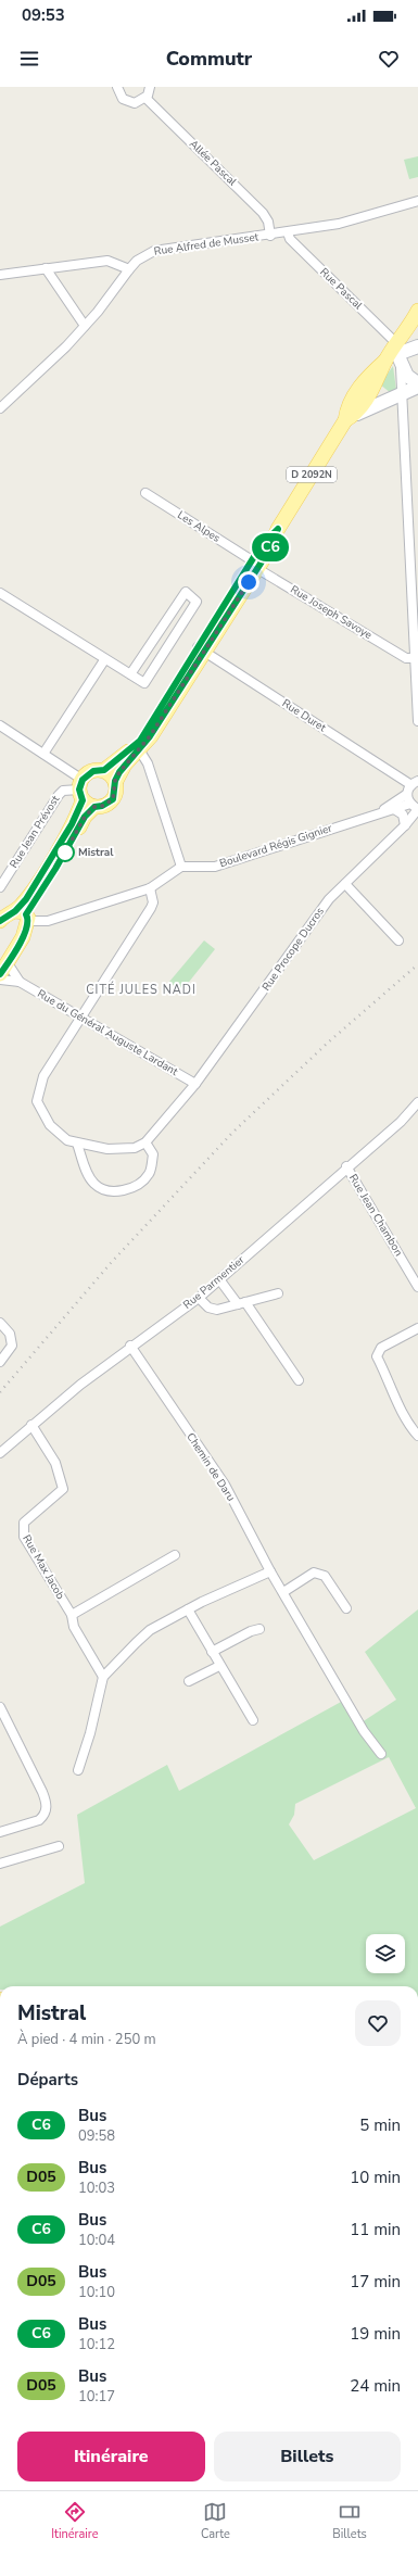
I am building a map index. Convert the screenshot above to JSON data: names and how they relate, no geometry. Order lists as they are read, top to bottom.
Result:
{
  "streets": {
    "main road": ["D 2092N"],
    "street": [
      "Allée Pascal",
      "Rue Alfred de Musset",
      "Rue Pascal",
      "Les Alpes",
      "Rue Joseph Savoye",
      "Rue Duret",
      "Rue Jean Prévost",
      "Boulevard Régis Gignier",
      "Rue Procope Ducros",
      "Rue du Général Auguste Lardant",
      "Rue Jean Chambon",
      "Rue Parmentier",
      "Chemin de Daru",
      "Rue Max Jacob"
    ]
  },
  "crossings": [
    ["Allée Pascal", "Rue Alfred de Musset"],
    ["Rue Alfred de Musset", "Rue Pascal"],
    ["Rue Pascal", "D 2092N"],
    ["D 2092N", "Les Alpes"],
    ["D 2092N", "Rue Joseph Savoye"],
    ["D 2092N", "Rue Duret"],
    ["D 2092N", "Rue Jean Prévost"],
    ["Les Alpes", "Rue Joseph Savoye"],
    ["Boulevard Régis Gignier", "Rue Procope Ducros"],
    ["Rue Procope Ducros", "Rue du Général Auguste Lardant"],
    ["Rue Jean Chambon", "Rue Parmentier"],
    ["Rue Parmentier", "Chemin de Daru"],
    ["Rue Parmentier", "Rue Max Jacob"]
  ],
  "districts": ["CITÉ JULES NADI"],
  "places": ["Mistral"],
  "lines": ["bus line C6"],
  "page": {
    "status": "09:53",
    "header": "Commutr",
    "on_map": "C6",
    "heading": [
      ["Mistral", "À pied · 4 min · 250 m"],
      "Départs"
    ],
    "list": [
      {
        "mark": "C6",
        "name": "Bus",
        "note": "09:58",
        "value": "5 min"
      },
      {
        "mark": "D05",
        "name": "Bus",
        "note": "10:03",
        "value": "10 min"
      },
      {
        "mark": "C6",
        "name": "Bus",
        "note": "10:04",
        "value": "11 min"
      },
      {
        "mark": "D05",
        "name": "Bus",
        "note": "10:10",
        "value": "17 min"
      },
      {
        "mark": "C6",
        "name": "Bus",
        "note": "10:12",
        "value": "19 min"
      },
      {
        "mark": "D05",
        "name": "Bus",
        "note": "10:17",
        "value": "24 min"
      }
    ],
    "buttons": ["Itinéraire", "Billets"],
    "tabs": ["Itinéraire", "Carte", "Billets"]
  }
}
